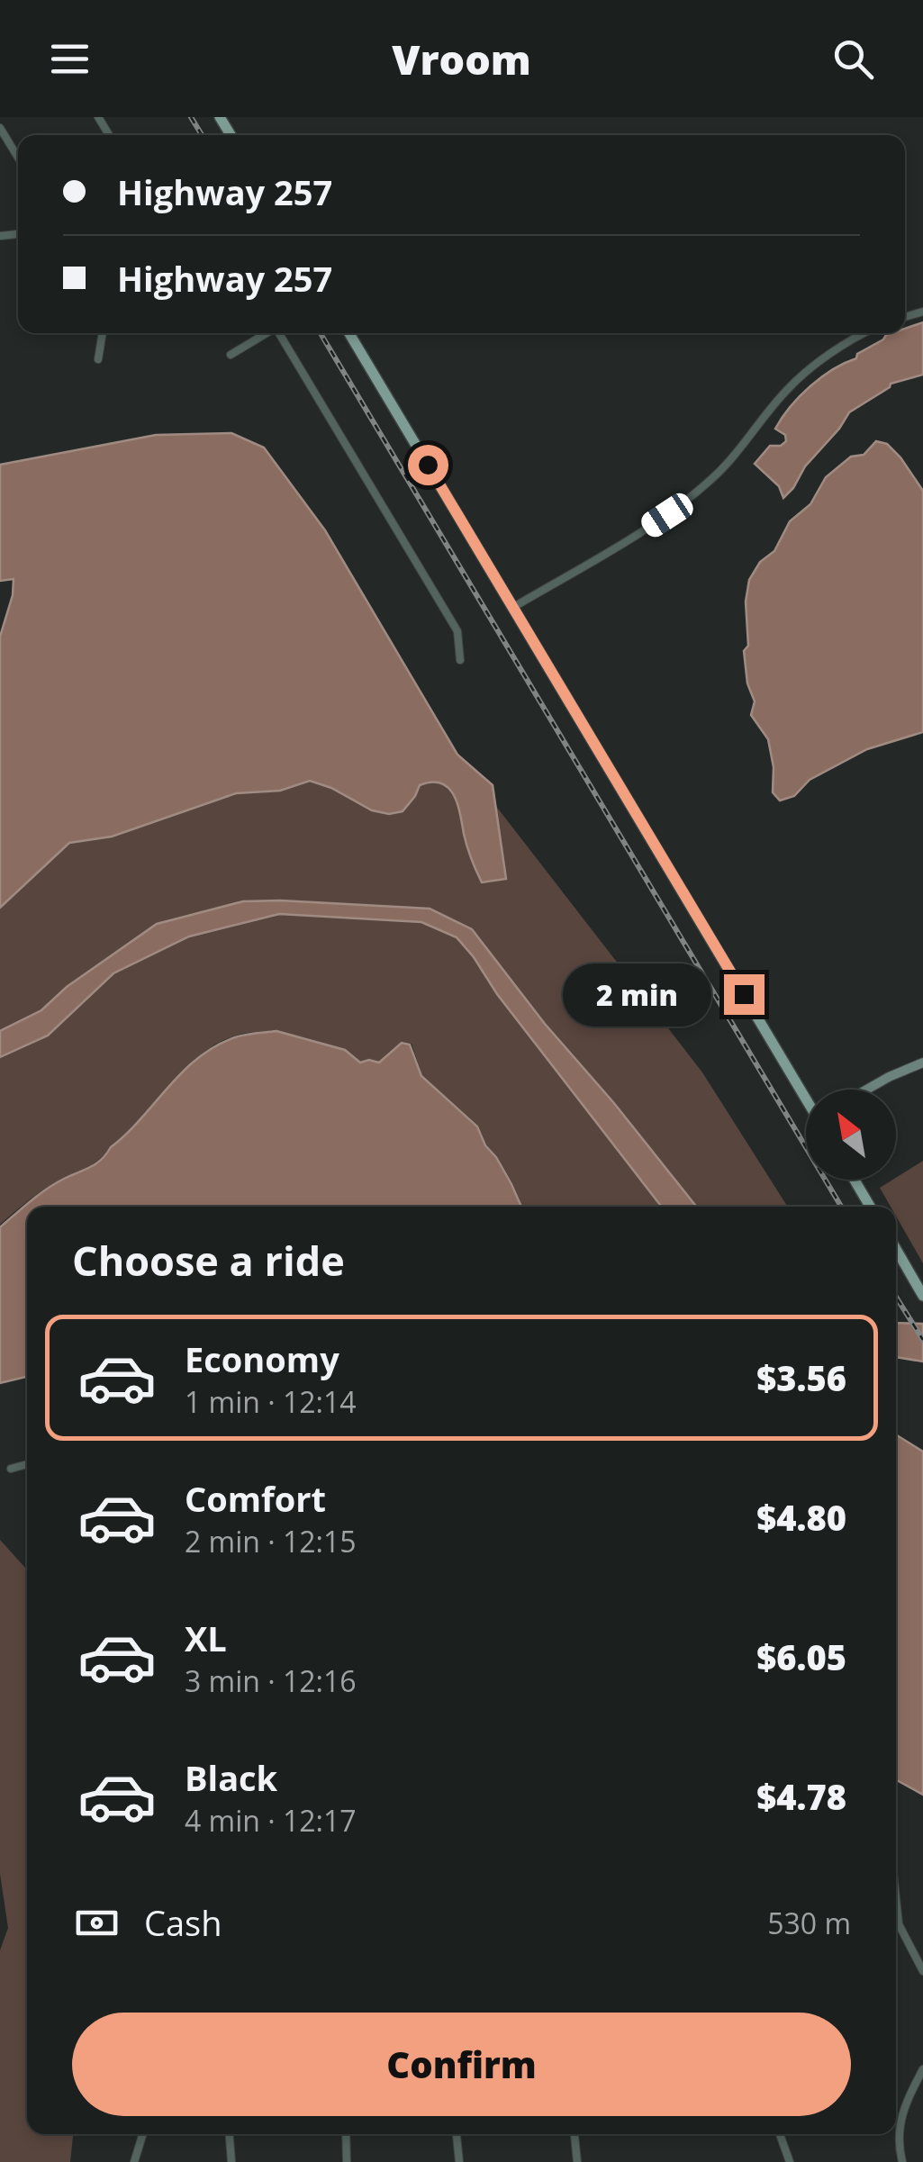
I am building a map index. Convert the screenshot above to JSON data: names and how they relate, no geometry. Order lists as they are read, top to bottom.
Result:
{
  "north": "top left",
  "page": {
    "header": "Vroom",
    "banner": ["Highway 257", "Highway 257"],
    "bubble": "2 min",
    "heading": "Choose a ride",
    "list": [
      {
        "name": "Economy",
        "note": "1 min · 12:14",
        "value": "$3.56"
      },
      {
        "name": "Comfort",
        "note": "2 min · 12:15",
        "value": "$4.80"
      },
      {
        "name": "XL",
        "note": "3 min · 12:16",
        "value": "$6.05"
      },
      {
        "name": "Black",
        "note": "4 min · 12:17",
        "value": "$4.78"
      }
    ],
    "pay": ["Cash", "530 m"],
    "buttons": "Confirm"
  }
}
